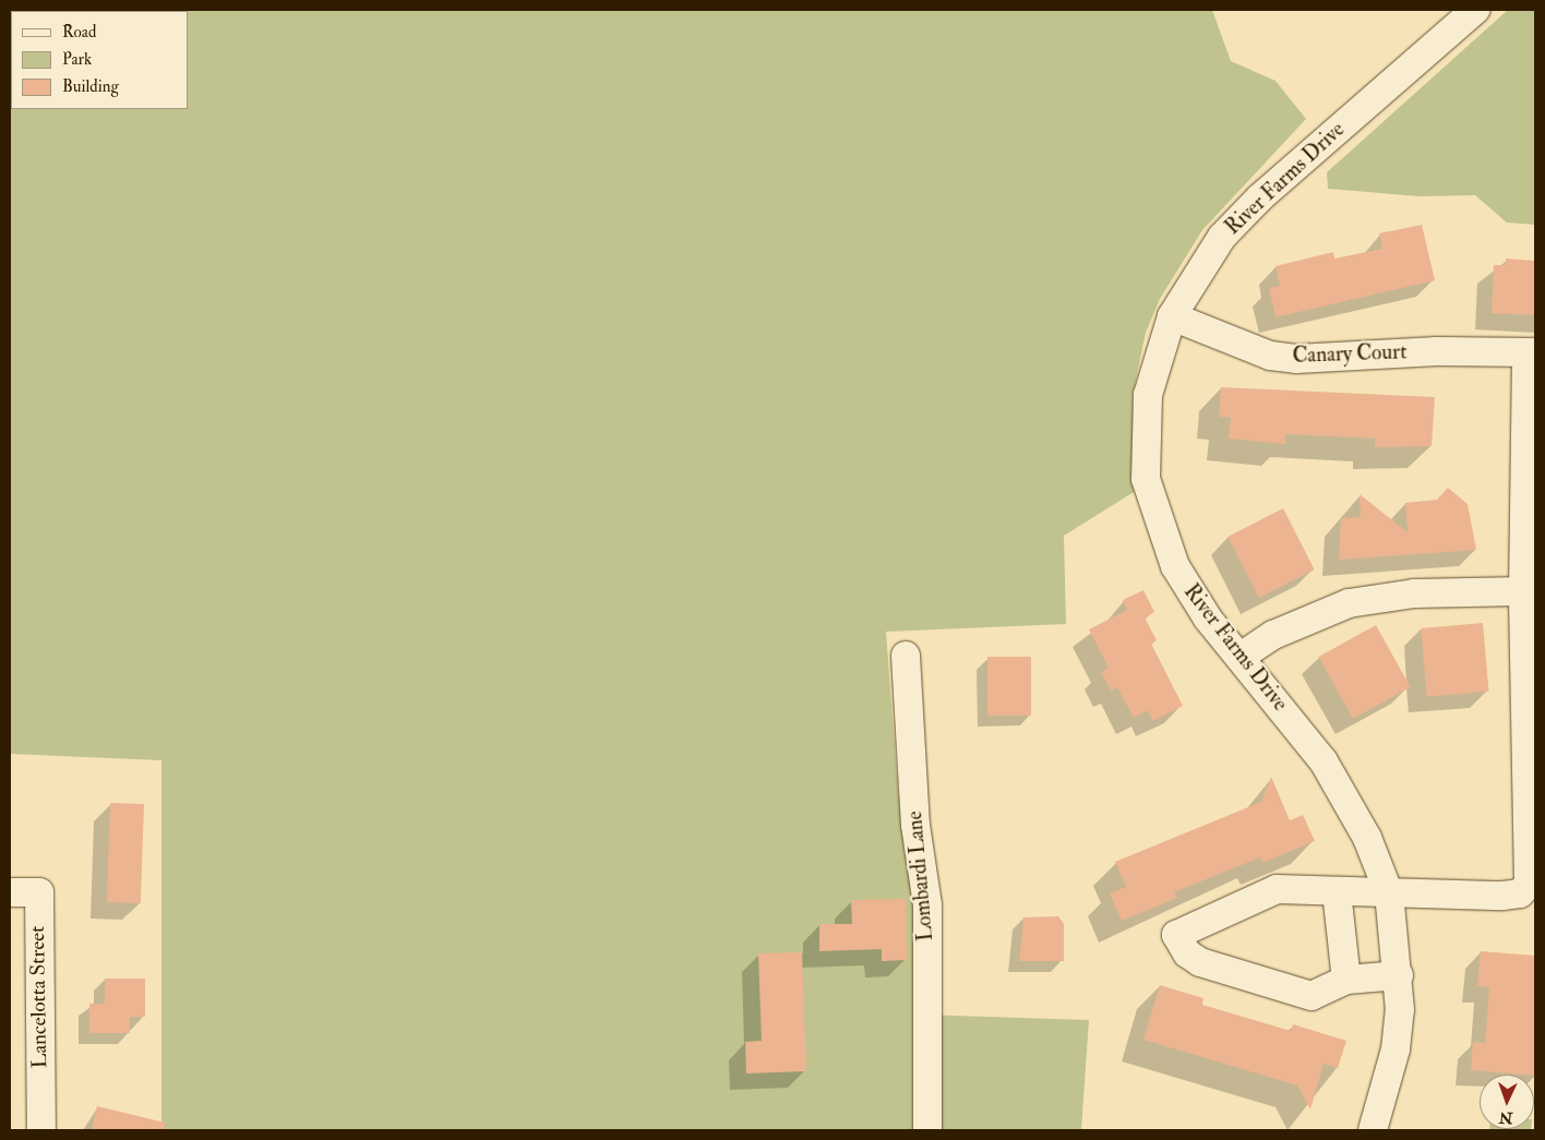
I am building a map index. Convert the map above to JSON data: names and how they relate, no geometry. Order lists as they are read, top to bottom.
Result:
{
  "streets": {
    "street": [
      "River Farms Drive",
      "Canary Court",
      "Lombardi Lane",
      "Lancelotta Street"
    ]
  },
  "crossings": [
    ["River Farms Drive", "Canary Court"]
  ],
  "legend": ["Road", "Park", "Building"],
  "north": "bottom"
}
